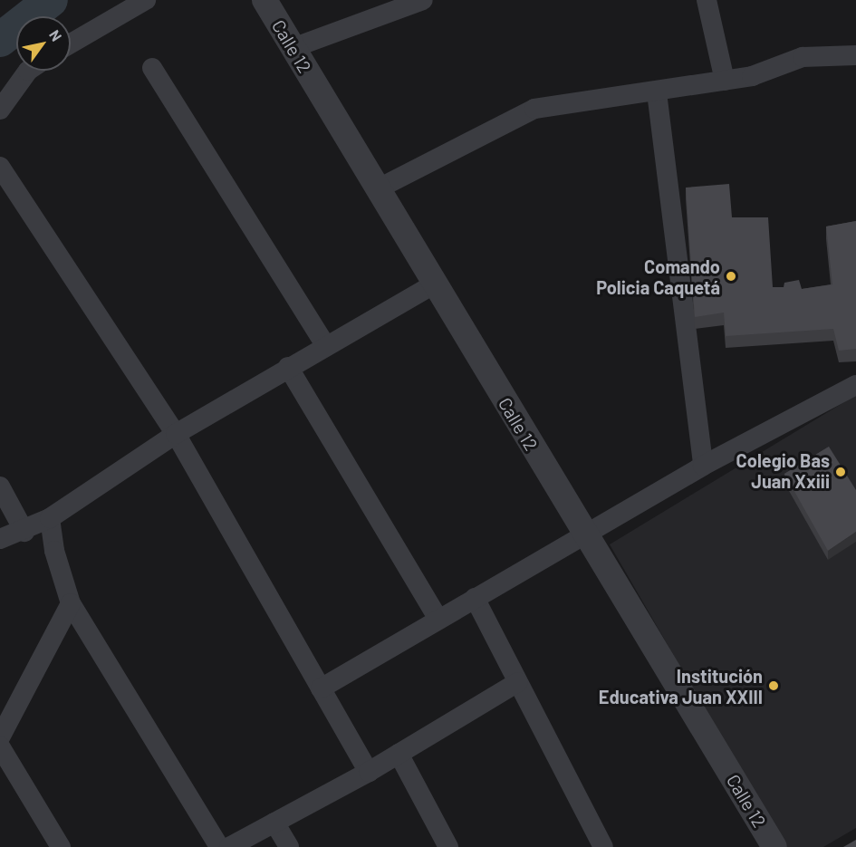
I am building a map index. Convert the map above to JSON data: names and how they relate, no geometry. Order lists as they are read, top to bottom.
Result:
{
  "streets": {
    "street": ["Calle 12"]
  },
  "places": ["Comando Policia Caquetá", "Colegio Bas Juan Xxiii", "Institución Educativa Juan XXIII"],
  "north": "top right"
}
